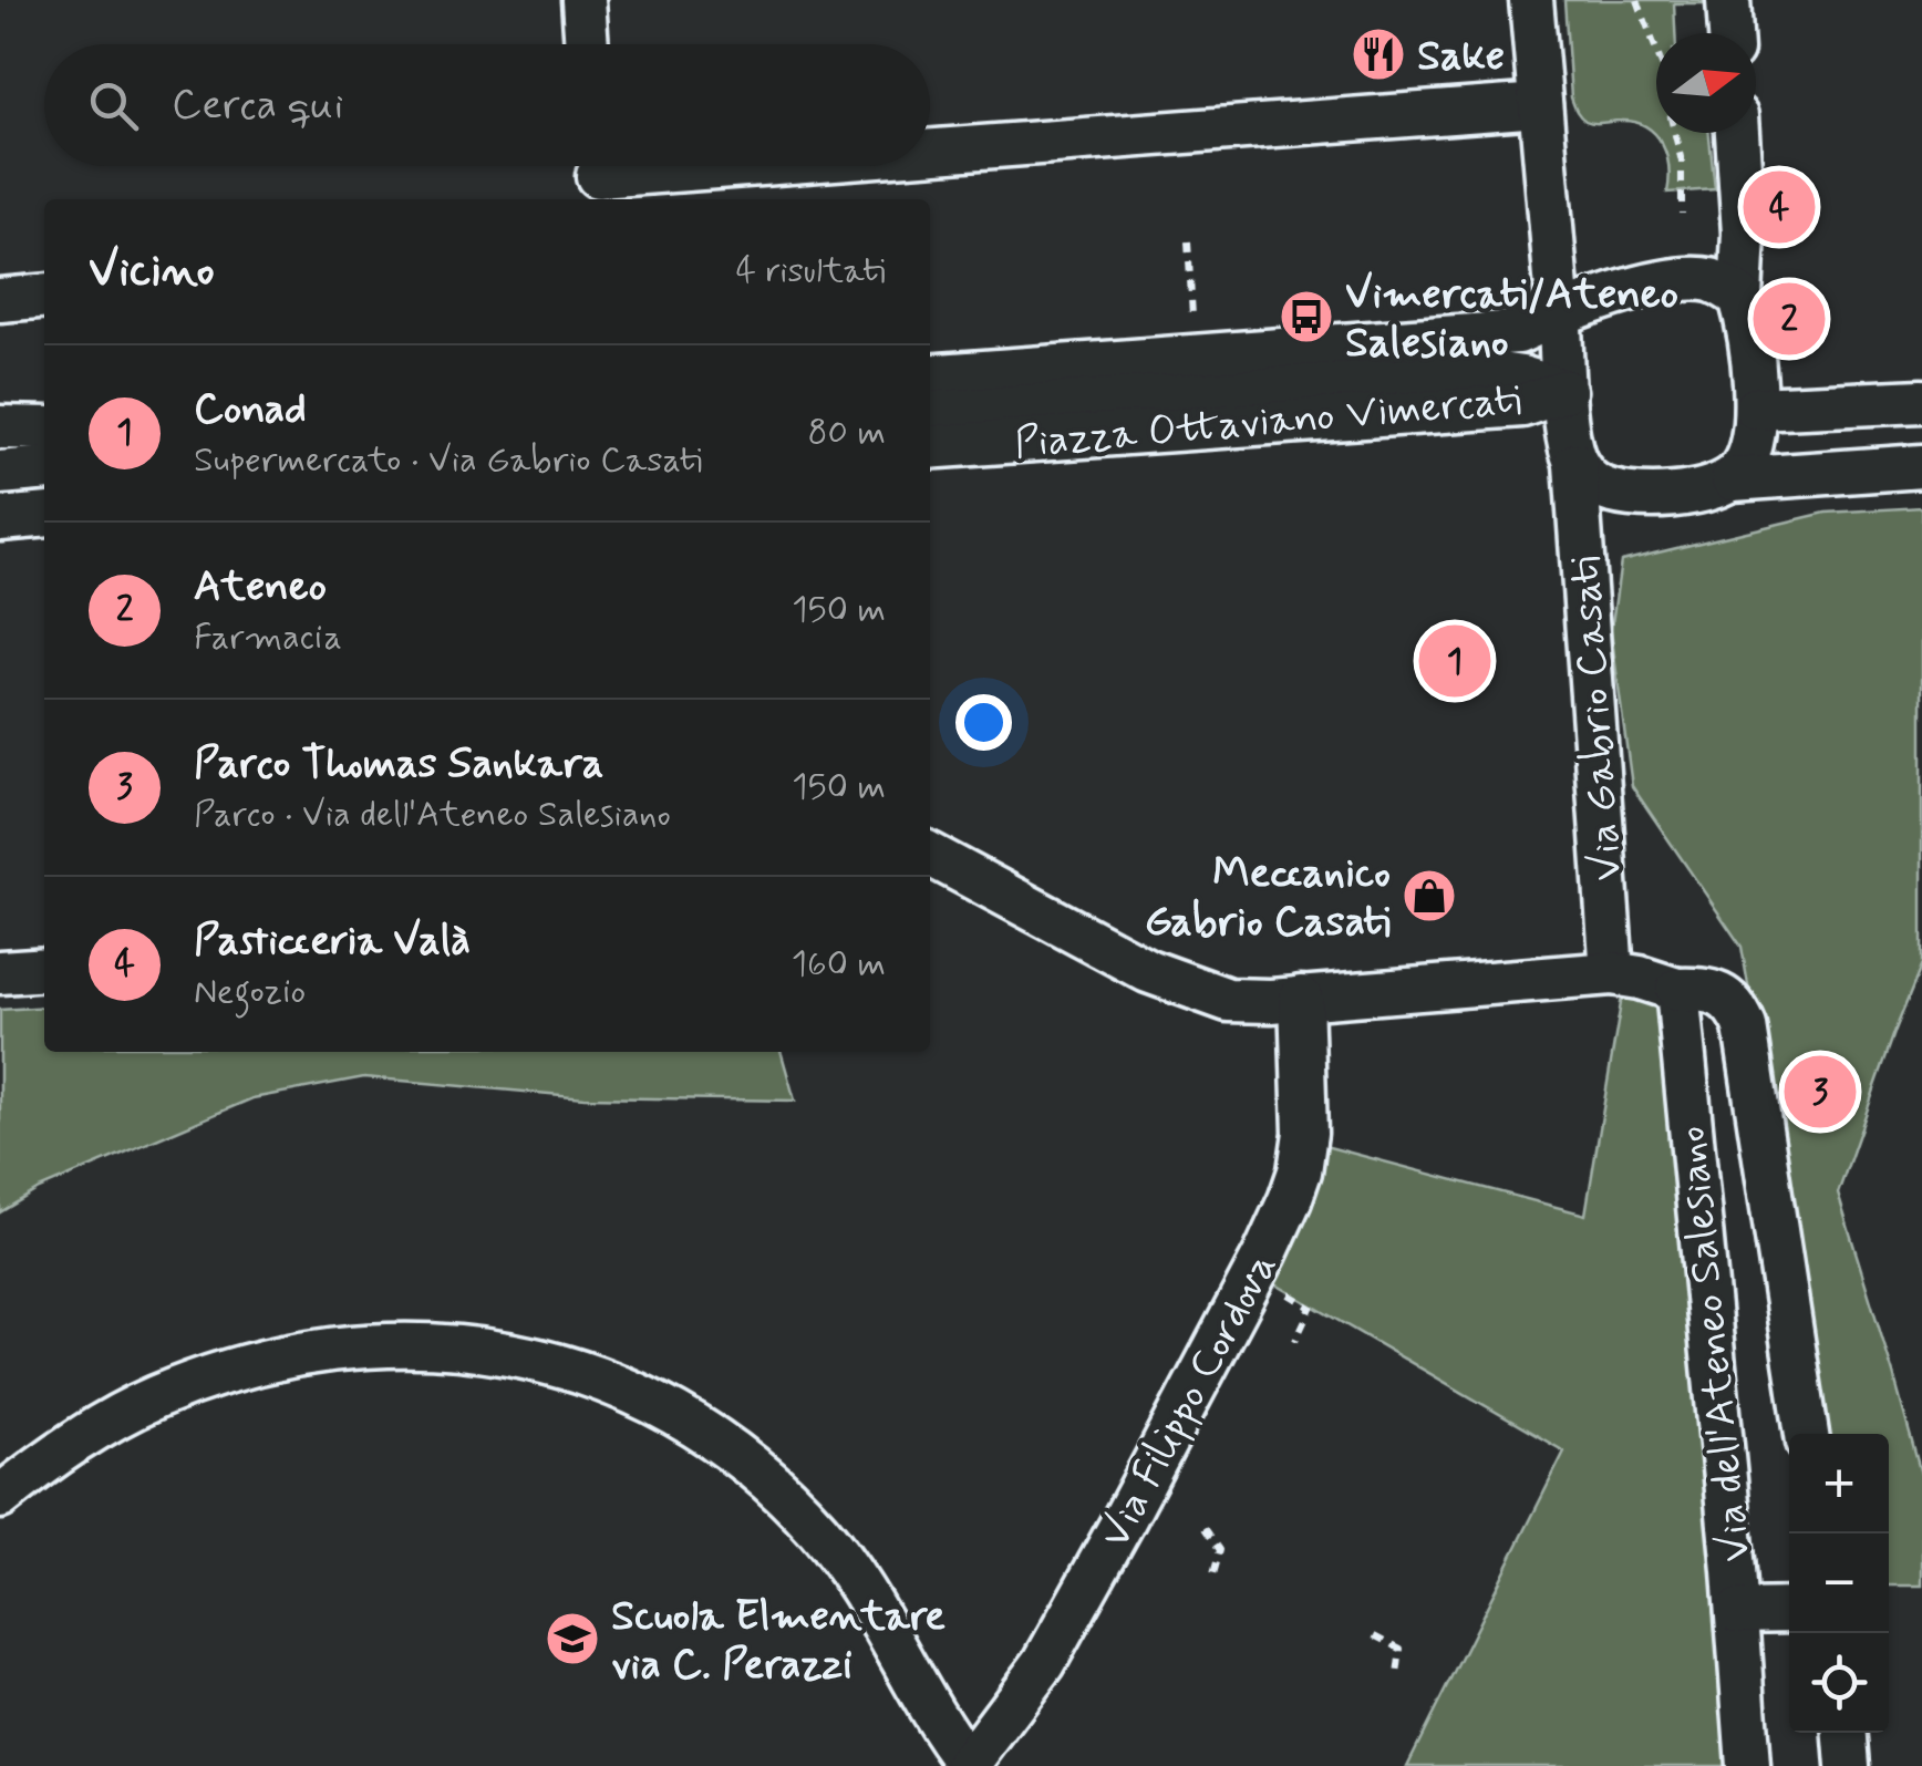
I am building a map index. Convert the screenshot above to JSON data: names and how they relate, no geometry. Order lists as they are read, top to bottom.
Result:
{
  "streets": {
    "street": [
      "Piazza Ottaviano Vimercati",
      "Via Gabrio Casati",
      "Via dell'Ateneo Salesiano",
      "Via Filippo Cordova"
    ]
  },
  "crossings": [
    ["Piazza Ottaviano Vimercati", "Via Gabrio Casati"]
  ],
  "places": {
    "restaurant": ["Sake"],
    "bus stop": ["Vimercati/Ateneo Salesiano"],
    "shop": ["Meccanico Gabrio Casati"],
    "school or university": ["Scuola Elmentare via C. Perazzi"]
  },
  "north": "right",
  "page": {
    "search": "Cerca qui",
    "pins": [
      "4",
      "2",
      "1",
      "3"
    ],
    "heading": ["Vicino", "4 risultati"],
    "list": [
      {
        "mark": "1",
        "name": "Conad",
        "note": "Supermercato · Via Gabrio Casati",
        "value": "80 m"
      },
      {
        "mark": "2",
        "name": "Ateneo",
        "note": "Farmacia",
        "value": "150 m"
      },
      {
        "mark": "3",
        "name": "Parco Thomas Sankara",
        "note": "Parco · Via dell'Ateneo Salesiano",
        "value": "150 m"
      },
      {
        "mark": "4",
        "name": "Pasticceria Valà",
        "note": "Negozio",
        "value": "160 m"
      }
    ],
    "map_buttons": ["+", "−"]
  }
}
